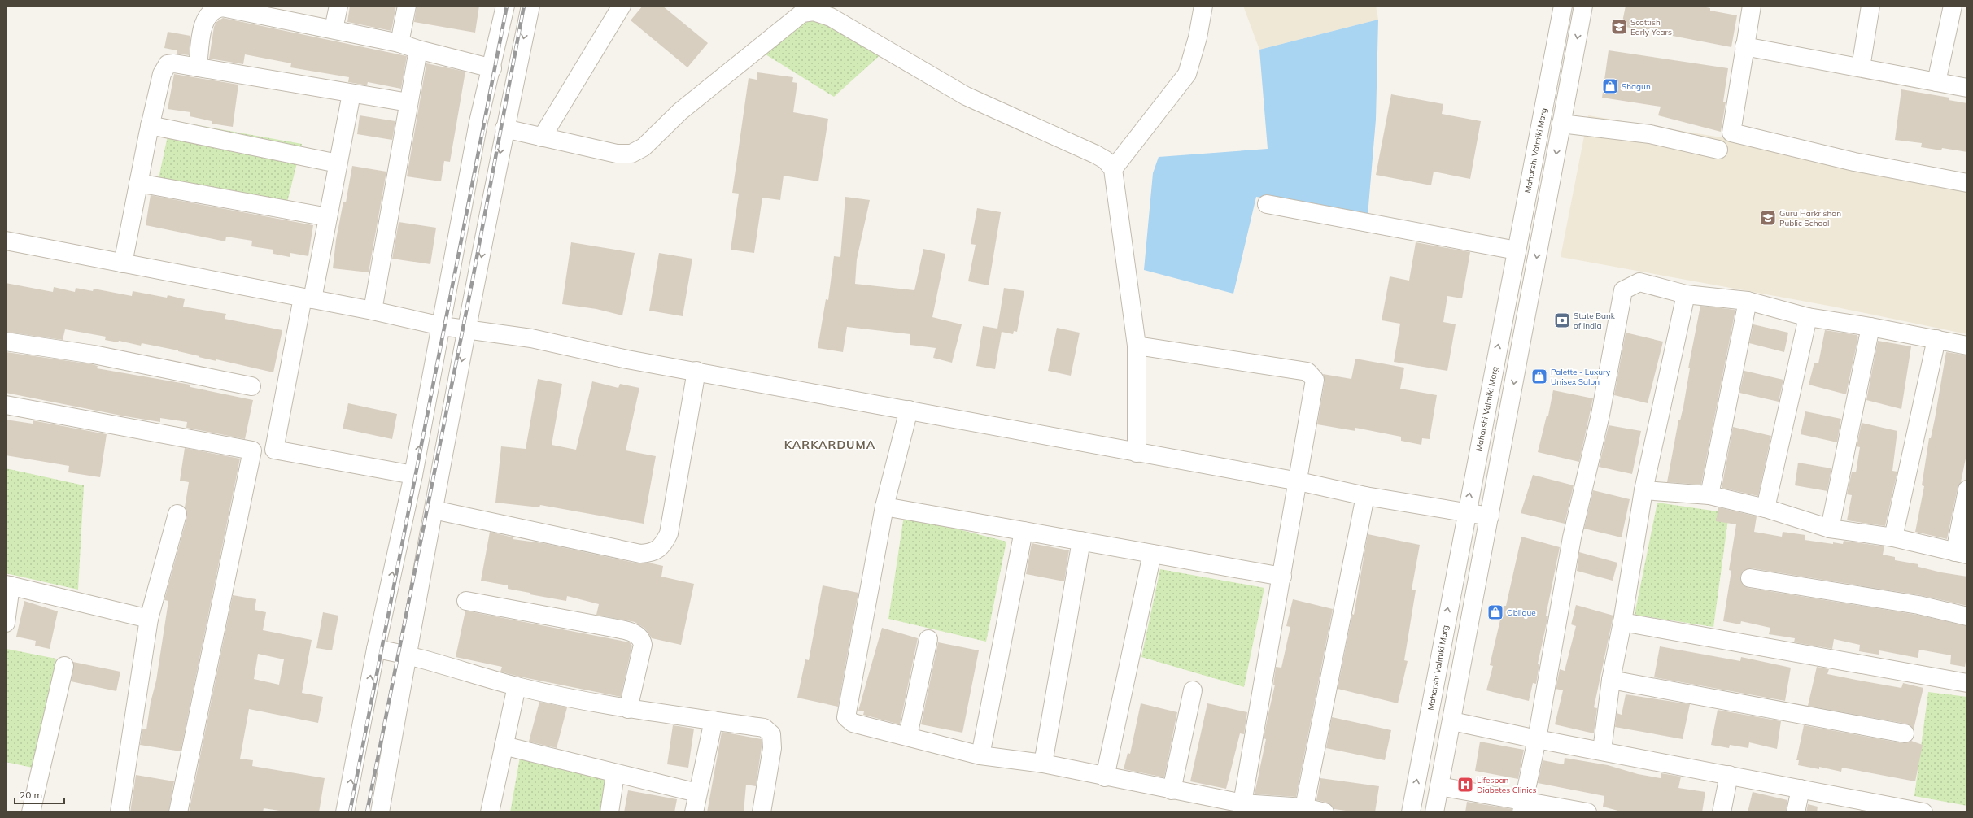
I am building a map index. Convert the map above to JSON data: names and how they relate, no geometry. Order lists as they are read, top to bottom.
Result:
{
  "streets": {
    "street": ["Maharshi Valmiki Marg"]
  },
  "districts": ["KARKARDUMA"],
  "places": {
    "school or university": ["Scottish Early Years", "Guru Harkrishan Public School"],
    "shop": ["Shagun", "Palette - Luxury Unisex Salon", "Oblique"],
    "bank": ["State Bank of India"],
    "hospital": ["Lifespan Diabetes Clinics"]
  },
  "scale_bar": "20 m"
}
